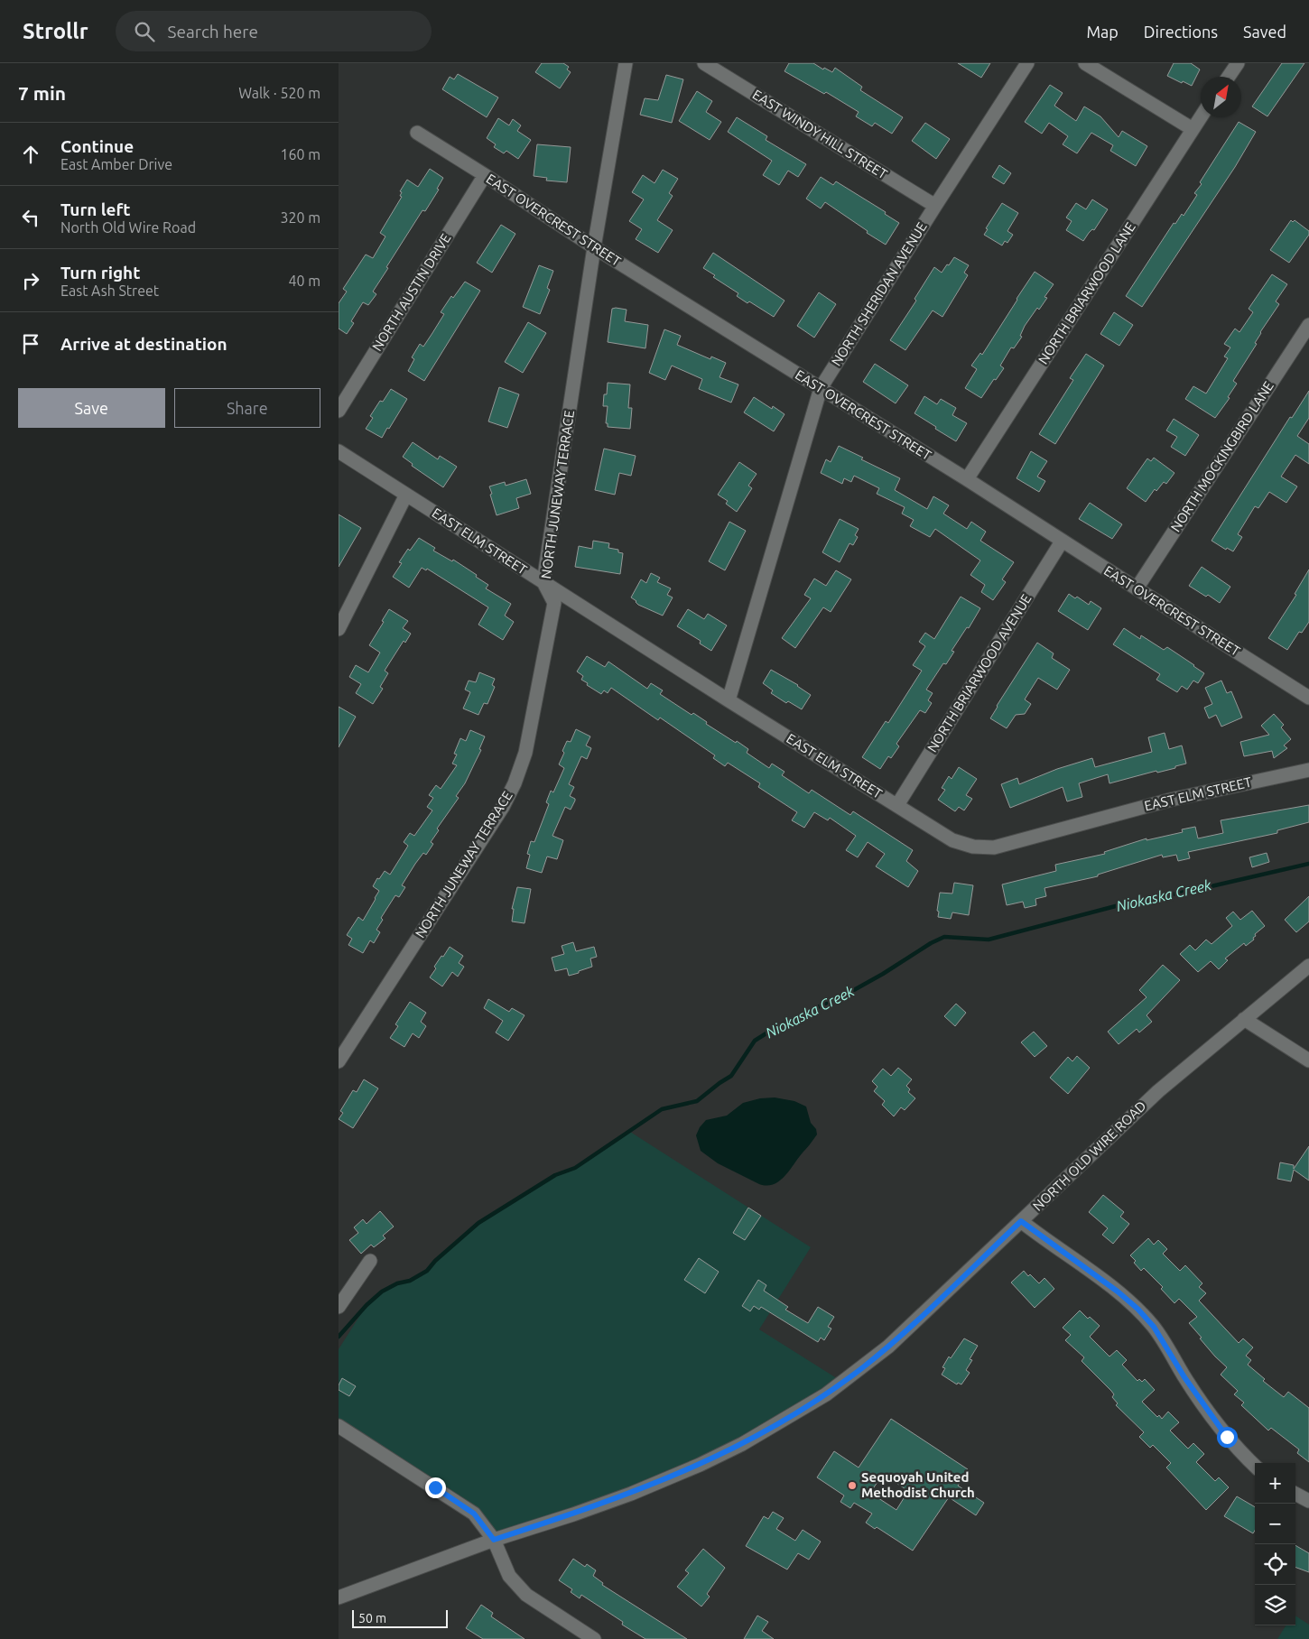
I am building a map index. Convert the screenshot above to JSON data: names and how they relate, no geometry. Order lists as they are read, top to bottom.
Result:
{
  "streets": {
    "street": [
      "EAST WINDY HILL STREET",
      "EAST OVERCREST STREET",
      "NORTH AUSTIN DRIVE",
      "NORTH BRIARWOOD LANE",
      "NORTH SHERIDAN AVENUE",
      "NORTH MOCKINGBIRD LANE",
      "NORTH JUNEWAY TERRACE",
      "EAST ELM STREET",
      "NORTH BRIARWOOD AVENUE",
      "NORTH OLD WIRE ROAD"
    ]
  },
  "crossings": [
    ["EAST WINDY HILL STREET", "NORTH SHERIDAN AVENUE"],
    ["EAST OVERCREST STREET", "NORTH AUSTIN DRIVE"],
    ["EAST OVERCREST STREET", "NORTH BRIARWOOD LANE"],
    ["EAST OVERCREST STREET", "NORTH SHERIDAN AVENUE"],
    ["EAST OVERCREST STREET", "NORTH MOCKINGBIRD LANE"],
    ["EAST OVERCREST STREET", "NORTH JUNEWAY TERRACE"],
    ["EAST OVERCREST STREET", "NORTH BRIARWOOD AVENUE"],
    ["NORTH SHERIDAN AVENUE", "EAST ELM STREET"],
    ["NORTH JUNEWAY TERRACE", "EAST ELM STREET"],
    ["EAST ELM STREET", "NORTH BRIARWOOD AVENUE"]
  ],
  "water": ["Niokaska Creek"],
  "places": ["Sequoyah United Methodist Church"],
  "scale_bar": "50 m",
  "north": "top right",
  "page": {
    "header": "Strollr",
    "search": "Search here",
    "nav": ["Map", "Directions", "Saved"],
    "heading": ["7 min", "Walk · 520 m"],
    "list": [
      ["Continue", "East Amber Drive", "160 m"],
      ["Turn left", "North Old Wire Road", "320 m"],
      ["Turn right", "East Ash Street", "40 m"],
      "Arrive at destination"
    ],
    "buttons": ["Save", "Share"],
    "map_buttons": ["+", "−"],
    "scale": "50 m"
  }
}
